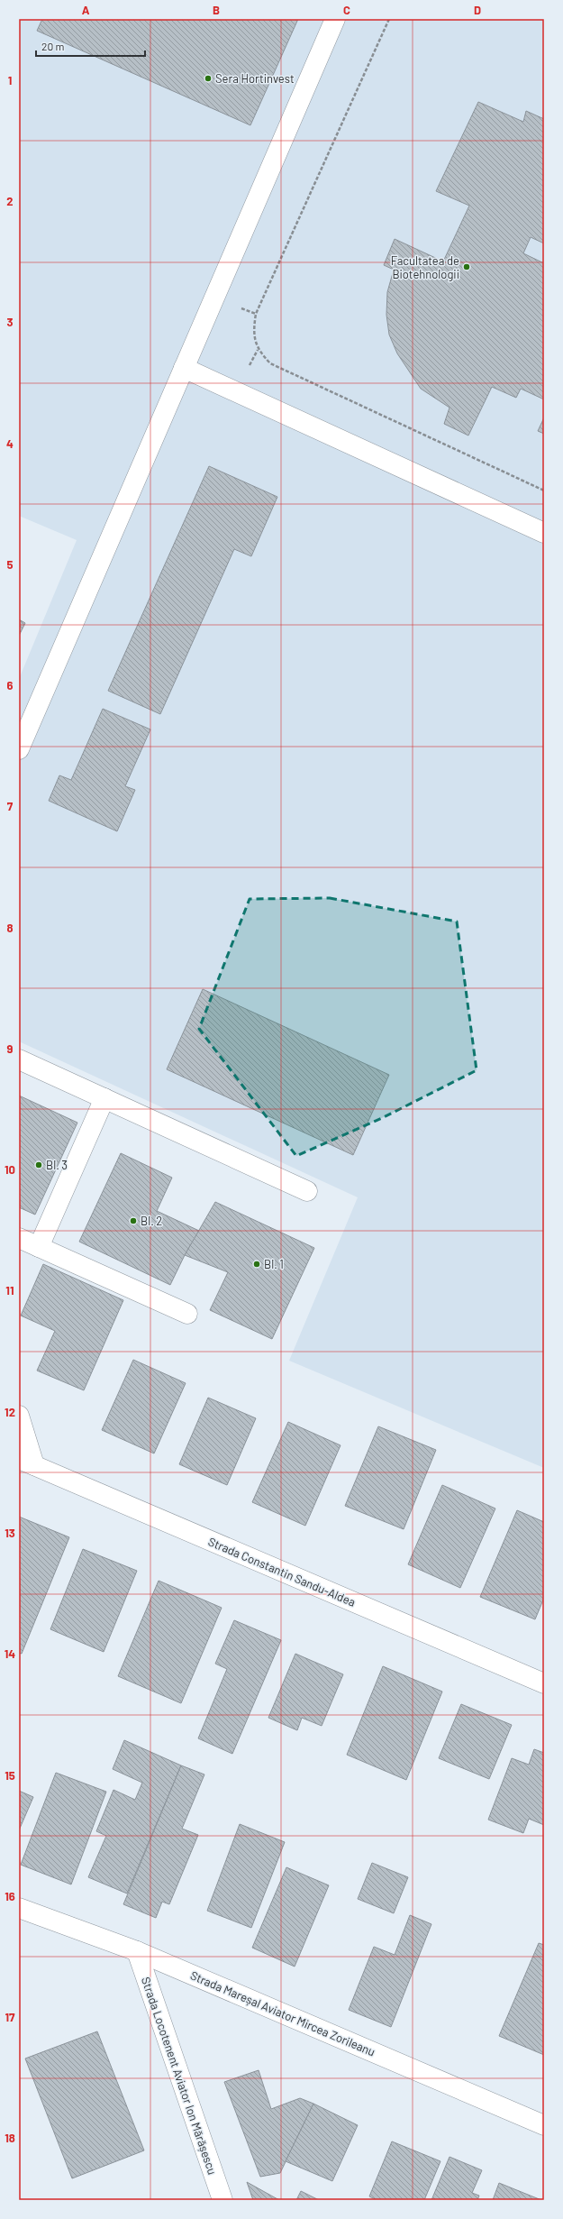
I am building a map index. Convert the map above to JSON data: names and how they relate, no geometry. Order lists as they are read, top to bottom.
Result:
{
  "streets": {
    "street": ["Strada Constantin Sandu-Aldea", "Strada Mareșal Aviator Mircea Zorileanu", "Strada Locotenent Aviator Ion Mărășescu"]
  },
  "crossings": [
    ["Strada Mareșal Aviator Mircea Zorileanu", "Strada Locotenent Aviator Ion Mărășescu"]
  ],
  "places": [
    "Sera Hortinvest",
    "Facultatea de Biotehnologii",
    "Bl. 3",
    "Bl. 2",
    "Bl. 1"
  ],
  "scale_bar": "20 m",
  "grid": {
    "columns": [
      "A",
      "B",
      "C",
      "D"
    ],
    "rows": [
      "1",
      "2",
      "3",
      "4",
      "5",
      "6",
      "7",
      "8",
      "9",
      "10",
      "11",
      "12",
      "13",
      "14",
      "15",
      "16",
      "17",
      "18"
    ]
  }
}
